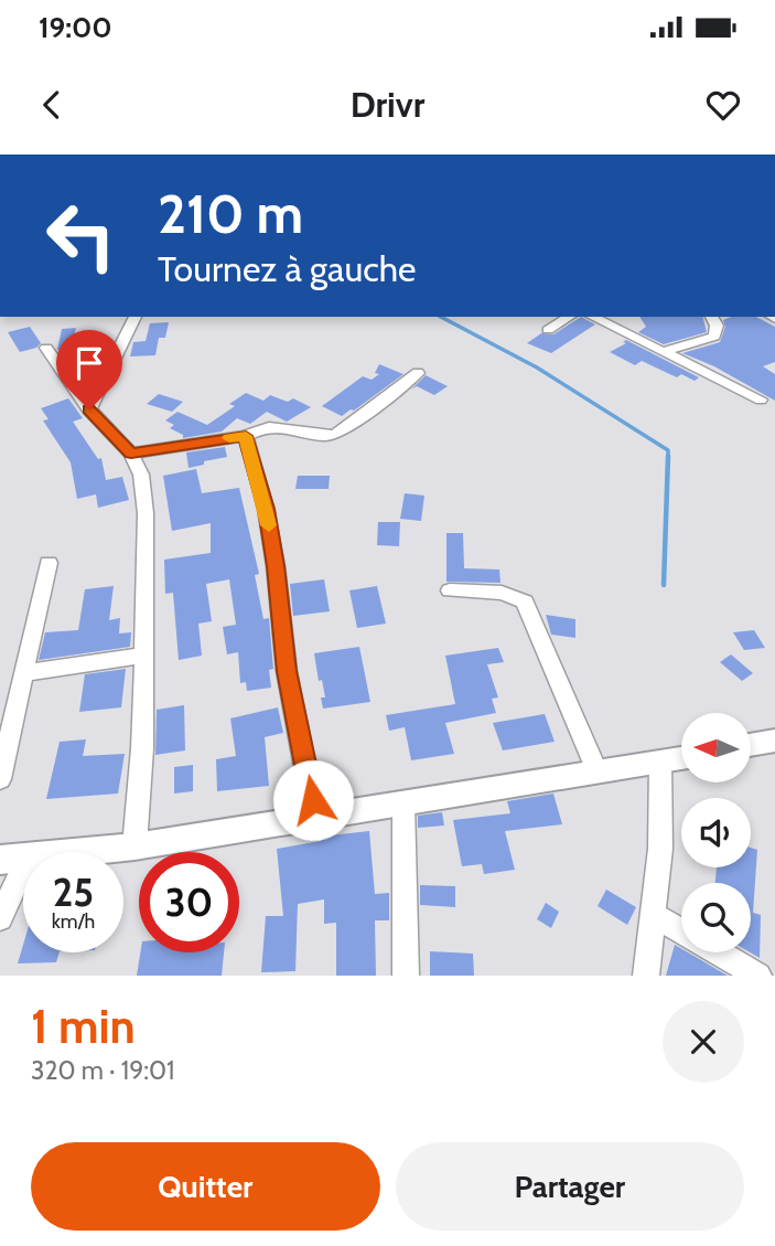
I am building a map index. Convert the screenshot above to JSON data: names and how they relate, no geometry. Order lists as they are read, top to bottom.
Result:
{
  "north": "left",
  "page": {
    "status": "19:00",
    "header": "Drivr",
    "turn": ["210 m", "Tournez à gauche"],
    "speed": "25 km/h",
    "limit": "30",
    "heading": ["1 min", "320 m · 19:01"],
    "buttons": ["Quitter", "Partager"]
  }
}
